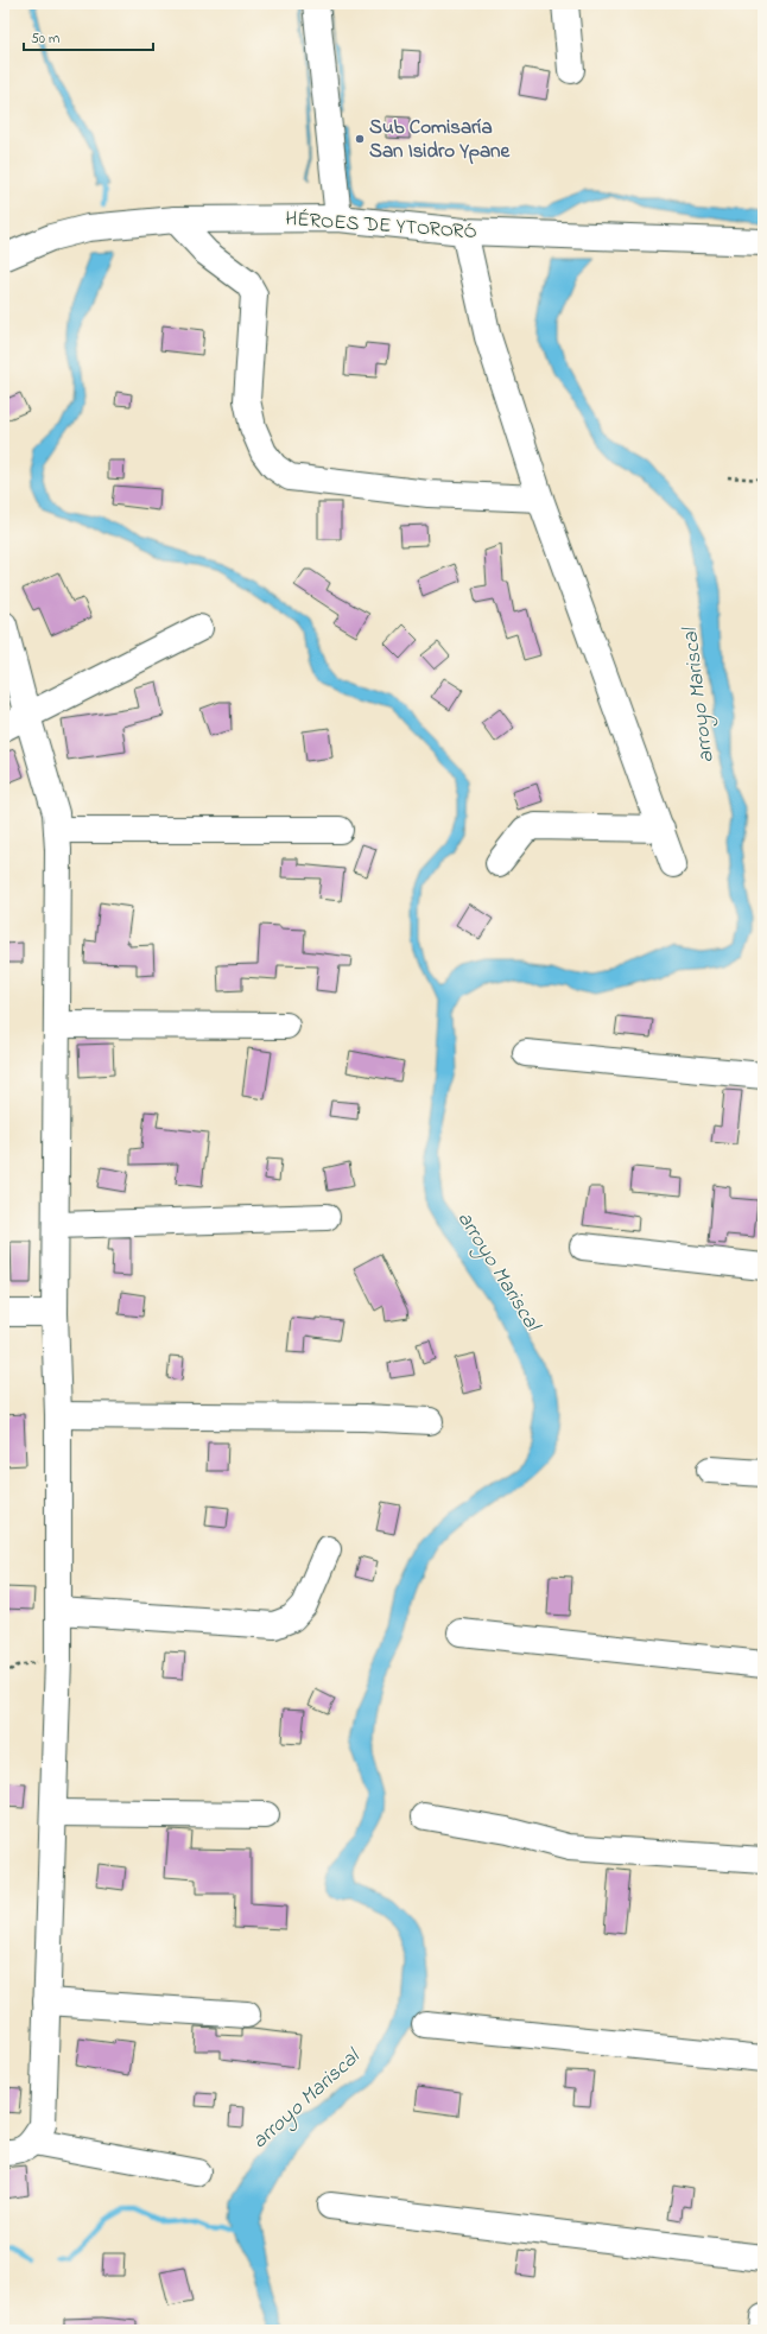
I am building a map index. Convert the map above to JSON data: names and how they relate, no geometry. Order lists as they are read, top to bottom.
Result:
{
  "streets": {
    "street": ["HÉROES DE YTORORÓ"]
  },
  "water": ["arroyo Mariscal"],
  "places": ["Sub Comisaría San Isidro Ypane"],
  "scale_bar": "50 m"
}
